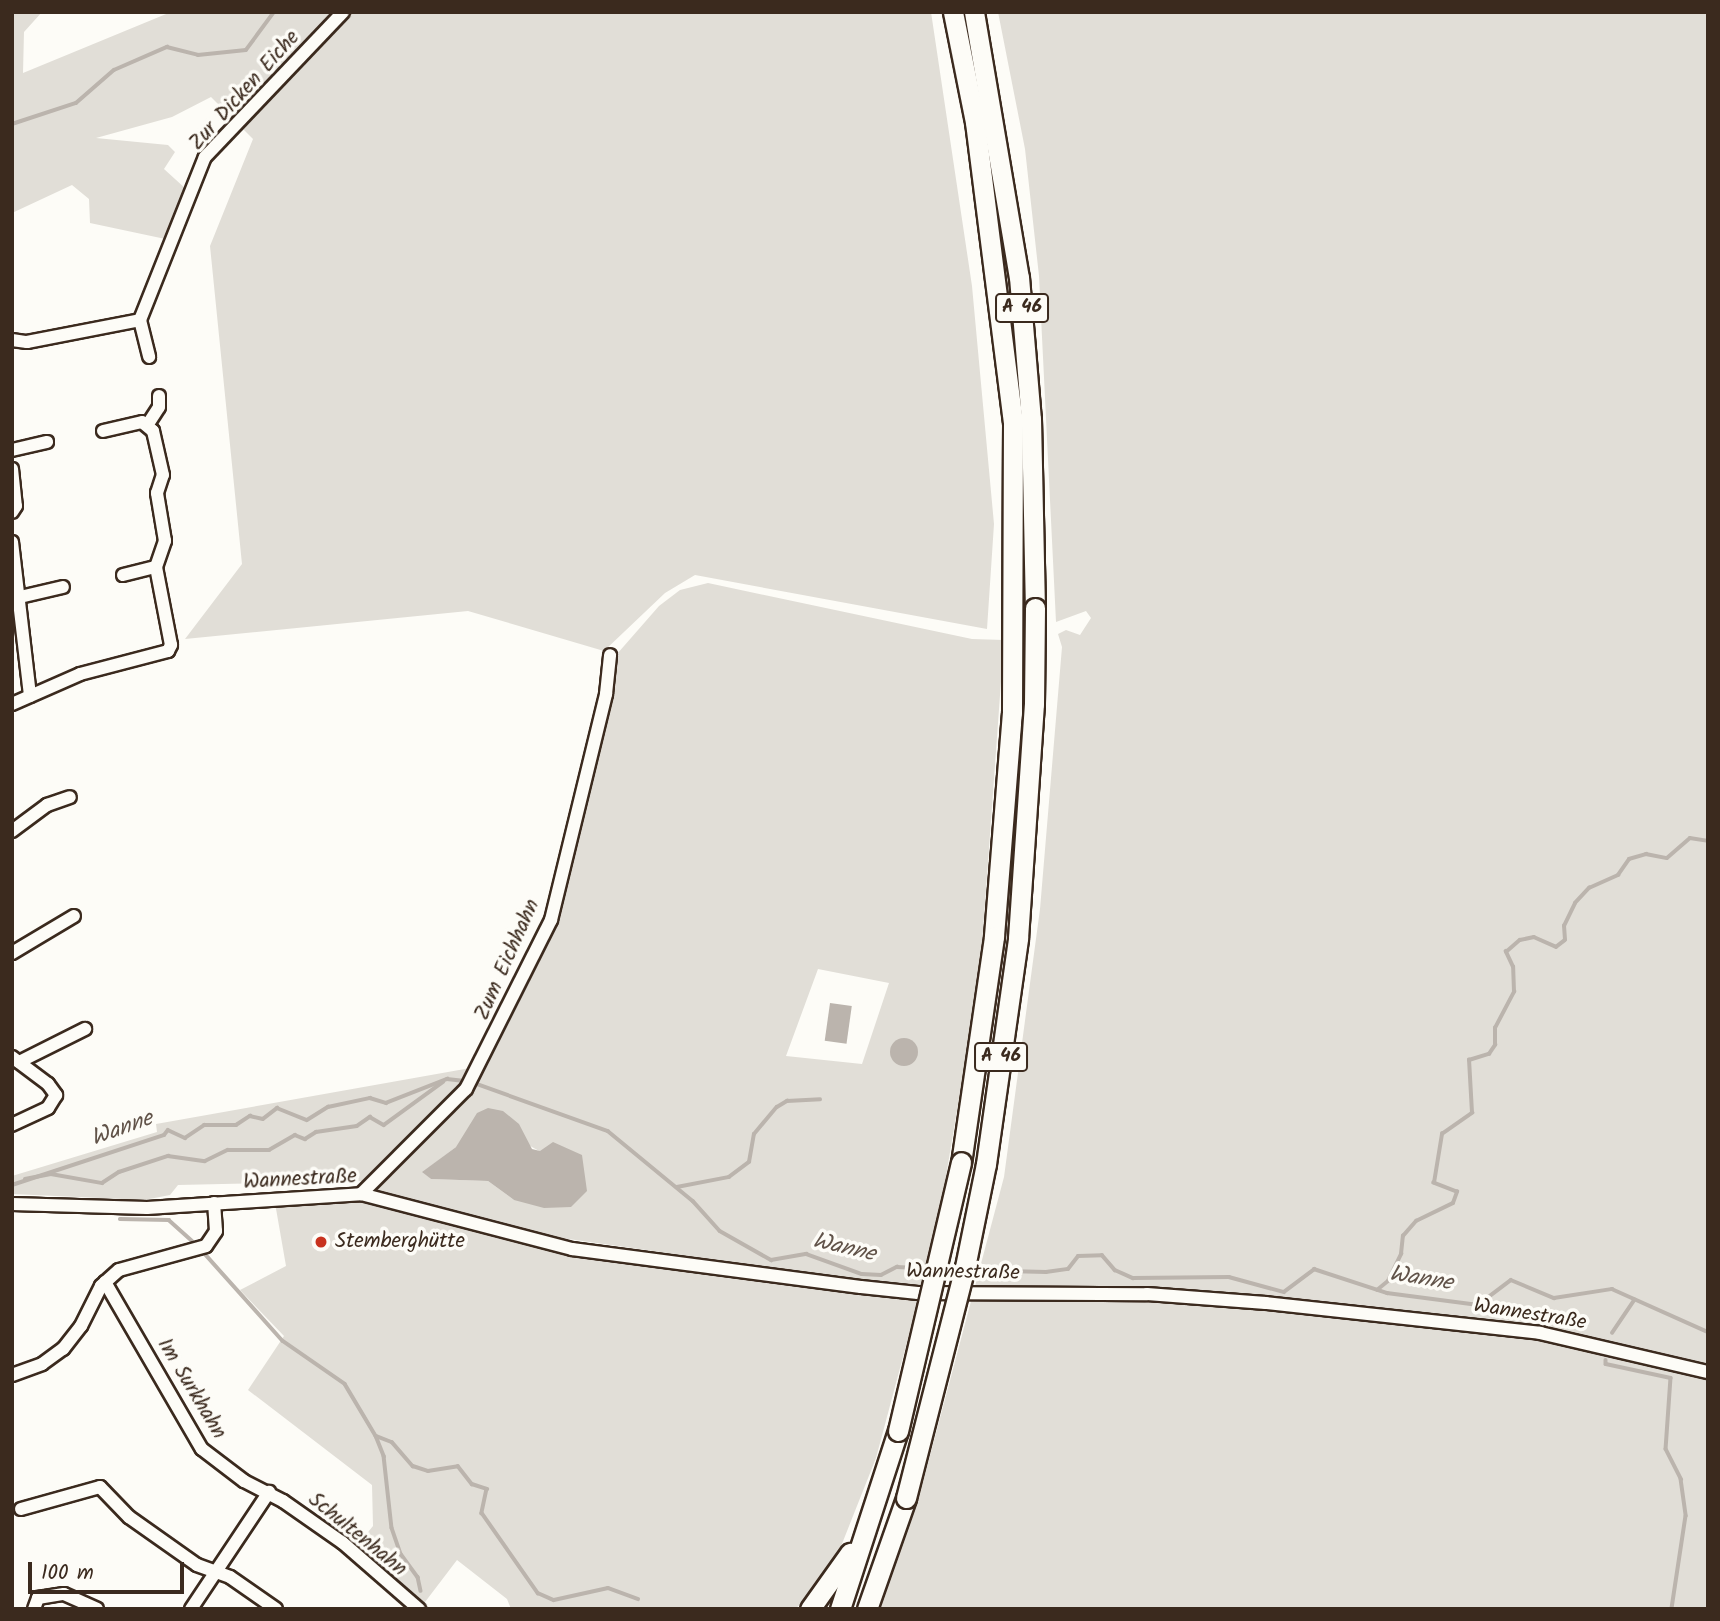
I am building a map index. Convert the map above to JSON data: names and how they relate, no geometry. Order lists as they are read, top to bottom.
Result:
{
  "streets": {
    "highway": ["A 46"],
    "street": [
      "Zur Dicken Eiche",
      "Zum Eichhahn",
      "Wannestraße",
      "Im Surkhahn",
      "Schultenhahn"
    ]
  },
  "crossings": [
    ["Zum Eichhahn", "Wannestraße"],
    ["Im Surkhahn", "Schultenhahn"]
  ],
  "water": ["Wanne"],
  "places": ["Stemberghütte"],
  "scale_bar": "100 m"
}
